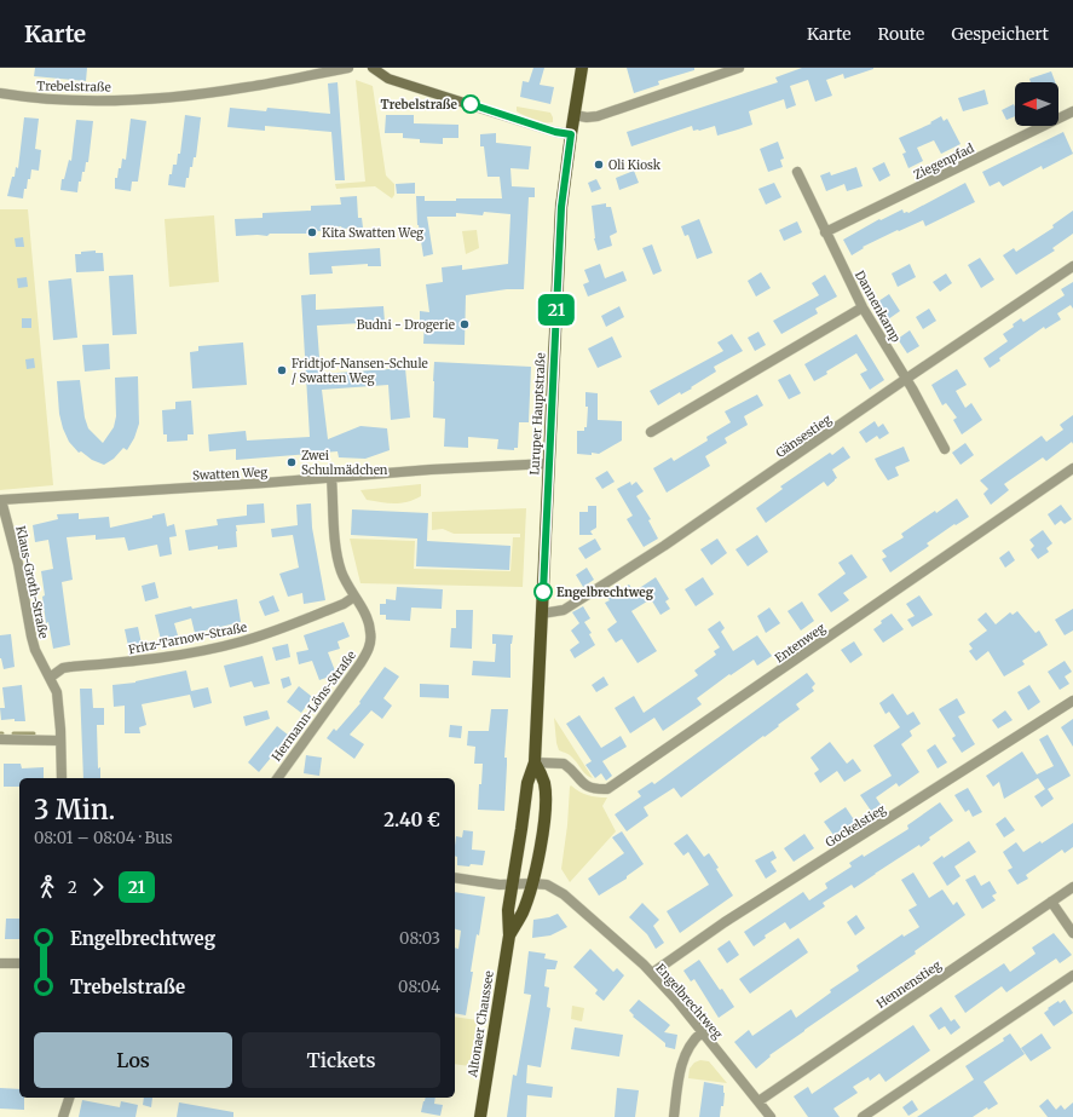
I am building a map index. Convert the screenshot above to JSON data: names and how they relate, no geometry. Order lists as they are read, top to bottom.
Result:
{
  "streets": {
    "main road": ["Luruper Hauptstraße", "Altonaer Chaussee"],
    "street": [
      "Trebelstraße",
      "Ziegenpfad",
      "Dannenkamp",
      "Gänsestieg",
      "Swatten Weg",
      "Klaus-Groth-Straße",
      "Fritz-Tarnow-Straße",
      "Entenweg",
      "Hermann-Löns-Straße",
      "Gockelstieg",
      "Hennenstieg",
      "Engelbrechtweg"
    ]
  },
  "crossings": [
    ["Ziegenpfad", "Dannenkamp"],
    ["Dannenkamp", "Gänsestieg"],
    ["Luruper Hauptstraße", "Gänsestieg"],
    ["Luruper Hauptstraße", "Swatten Weg"],
    ["Luruper Hauptstraße", "Entenweg"],
    ["Luruper Hauptstraße", "Engelbrechtweg"],
    ["Luruper Hauptstraße", "Altonaer Chaussee"],
    ["Swatten Weg", "Klaus-Groth-Straße"],
    ["Swatten Weg", "Hermann-Löns-Straße"],
    ["Klaus-Groth-Straße", "Fritz-Tarnow-Straße"],
    ["Fritz-Tarnow-Straße", "Hermann-Löns-Straße"],
    ["Gockelstieg", "Engelbrechtweg"],
    ["Hennenstieg", "Engelbrechtweg"],
    ["Engelbrechtweg", "Altonaer Chaussee"]
  ],
  "places": [
    "Trebelstraße",
    "Oli Kiosk",
    "Kita Swatten Weg",
    "Budni - Drogerie",
    "Fridtjof-Nansen-Schule / Swatten Weg",
    "Zwei Schulmädchen",
    "Engelbrechtweg"
  ],
  "lines": ["bus line 21"],
  "north": "left",
  "page": {
    "header": "Karte",
    "nav": ["Karte", "Route", "Gespeichert"],
    "on_map": "21",
    "heading": ["3 Min.", "08:01 – 08:04 · Bus", "2.40 €"],
    "legs": ["2", "21"],
    "list": [
      {
        "name": "Engelbrechtweg",
        "value": "08:03"
      },
      {
        "name": "Trebelstraße",
        "value": "08:04"
      }
    ],
    "buttons": ["Los", "Tickets"]
  }
}
